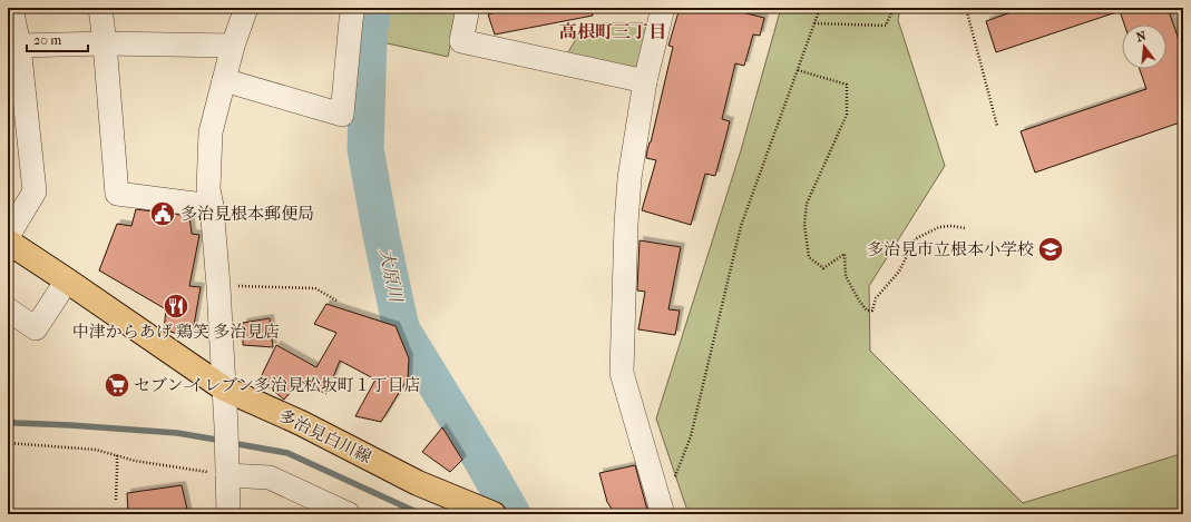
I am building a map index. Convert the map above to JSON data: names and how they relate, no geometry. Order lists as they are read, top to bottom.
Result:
{
  "streets": {
    "main road": ["多治見白川線"]
  },
  "districts": ["高根町三丁目"],
  "water": ["大原川"],
  "places": {
    "public building": ["多治見根本郵便局"],
    "school or university": ["多治見市立根本小学校"],
    "restaurant": ["中津からあげ 鶏笑 多治見店"],
    "supermarket": ["セブン-イレブン多治見松坂町１丁目店"]
  },
  "scale_bar": "20 m",
  "north": "top"
}
